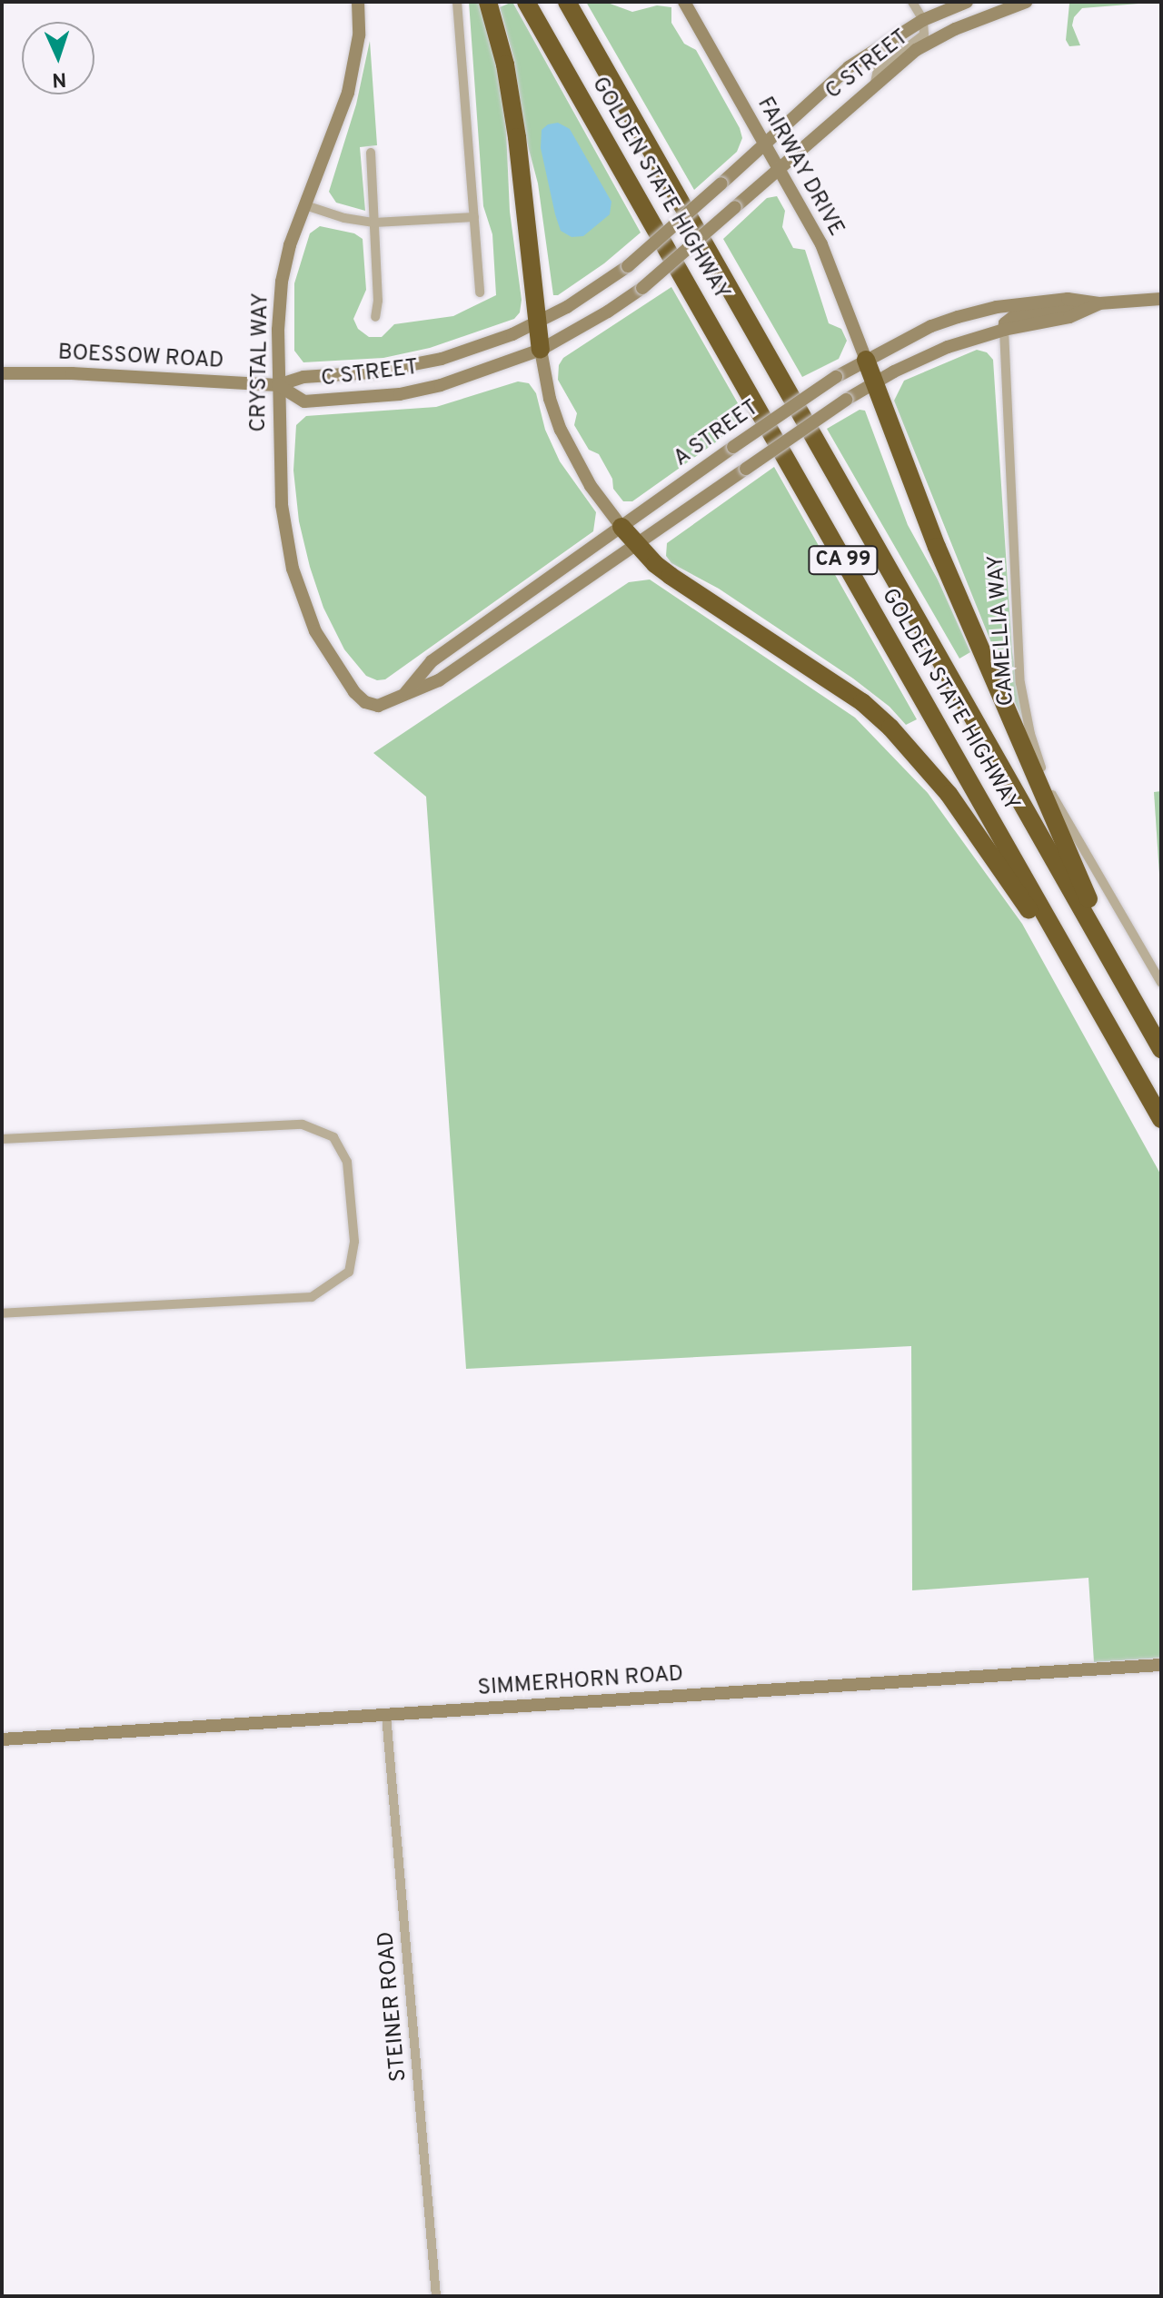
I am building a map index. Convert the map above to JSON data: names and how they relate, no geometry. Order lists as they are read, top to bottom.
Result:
{
  "streets": {
    "highway": ["GOLDEN STATE HIGHWAY", "CA 99"],
    "street": [
      "C STREET",
      "FAIRWAY DRIVE",
      "BOESSOW ROAD",
      "CRYSTAL WAY",
      "A STREET",
      "CAMELLIA WAY",
      "SIMMERHORN ROAD",
      "STEINER ROAD"
    ]
  },
  "crossings": [
    ["C STREET", "FAIRWAY DRIVE"],
    ["C STREET", "BOESSOW ROAD"],
    ["C STREET", "CRYSTAL WAY"],
    ["FAIRWAY DRIVE", "A STREET"],
    ["BOESSOW ROAD", "CRYSTAL WAY"],
    ["CRYSTAL WAY", "A STREET"],
    ["A STREET", "CAMELLIA WAY"],
    ["SIMMERHORN ROAD", "STEINER ROAD"]
  ],
  "north": "bottom"
}
